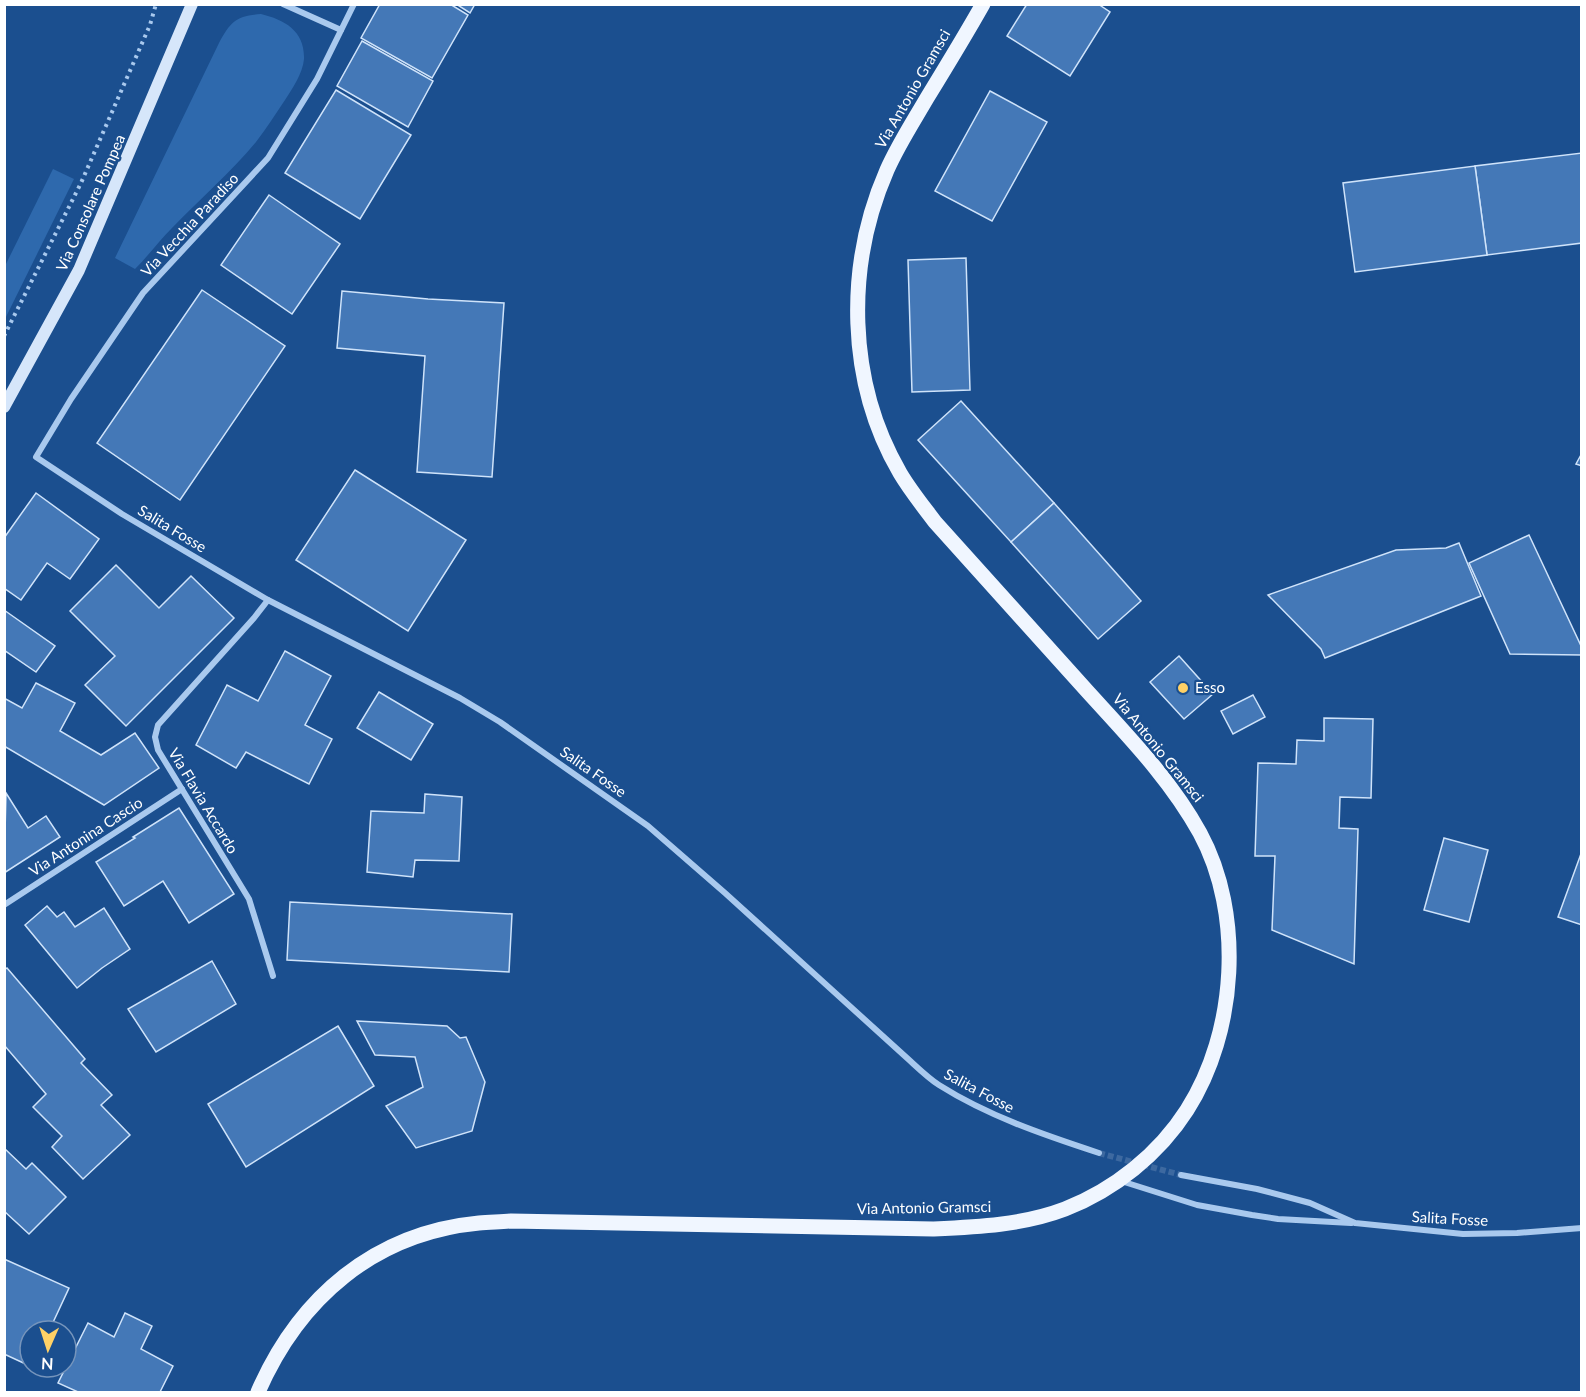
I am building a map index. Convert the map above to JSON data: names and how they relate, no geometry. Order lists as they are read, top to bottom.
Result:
{
  "streets": {
    "main road": ["Via Antonio Gramsci", "Via Consolare Pompea"],
    "street": [
      "Via Vecchia Paradiso",
      "Salita Fosse",
      "Via Flavia Accardo",
      "Via Antonina Cascio"
    ]
  },
  "crossings": [
    ["Via Vecchia Paradiso", "Salita Fosse"],
    ["Salita Fosse", "Via Flavia Accardo"],
    ["Via Flavia Accardo", "Via Antonina Cascio"]
  ],
  "places": ["Esso"],
  "north": "bottom"
}
